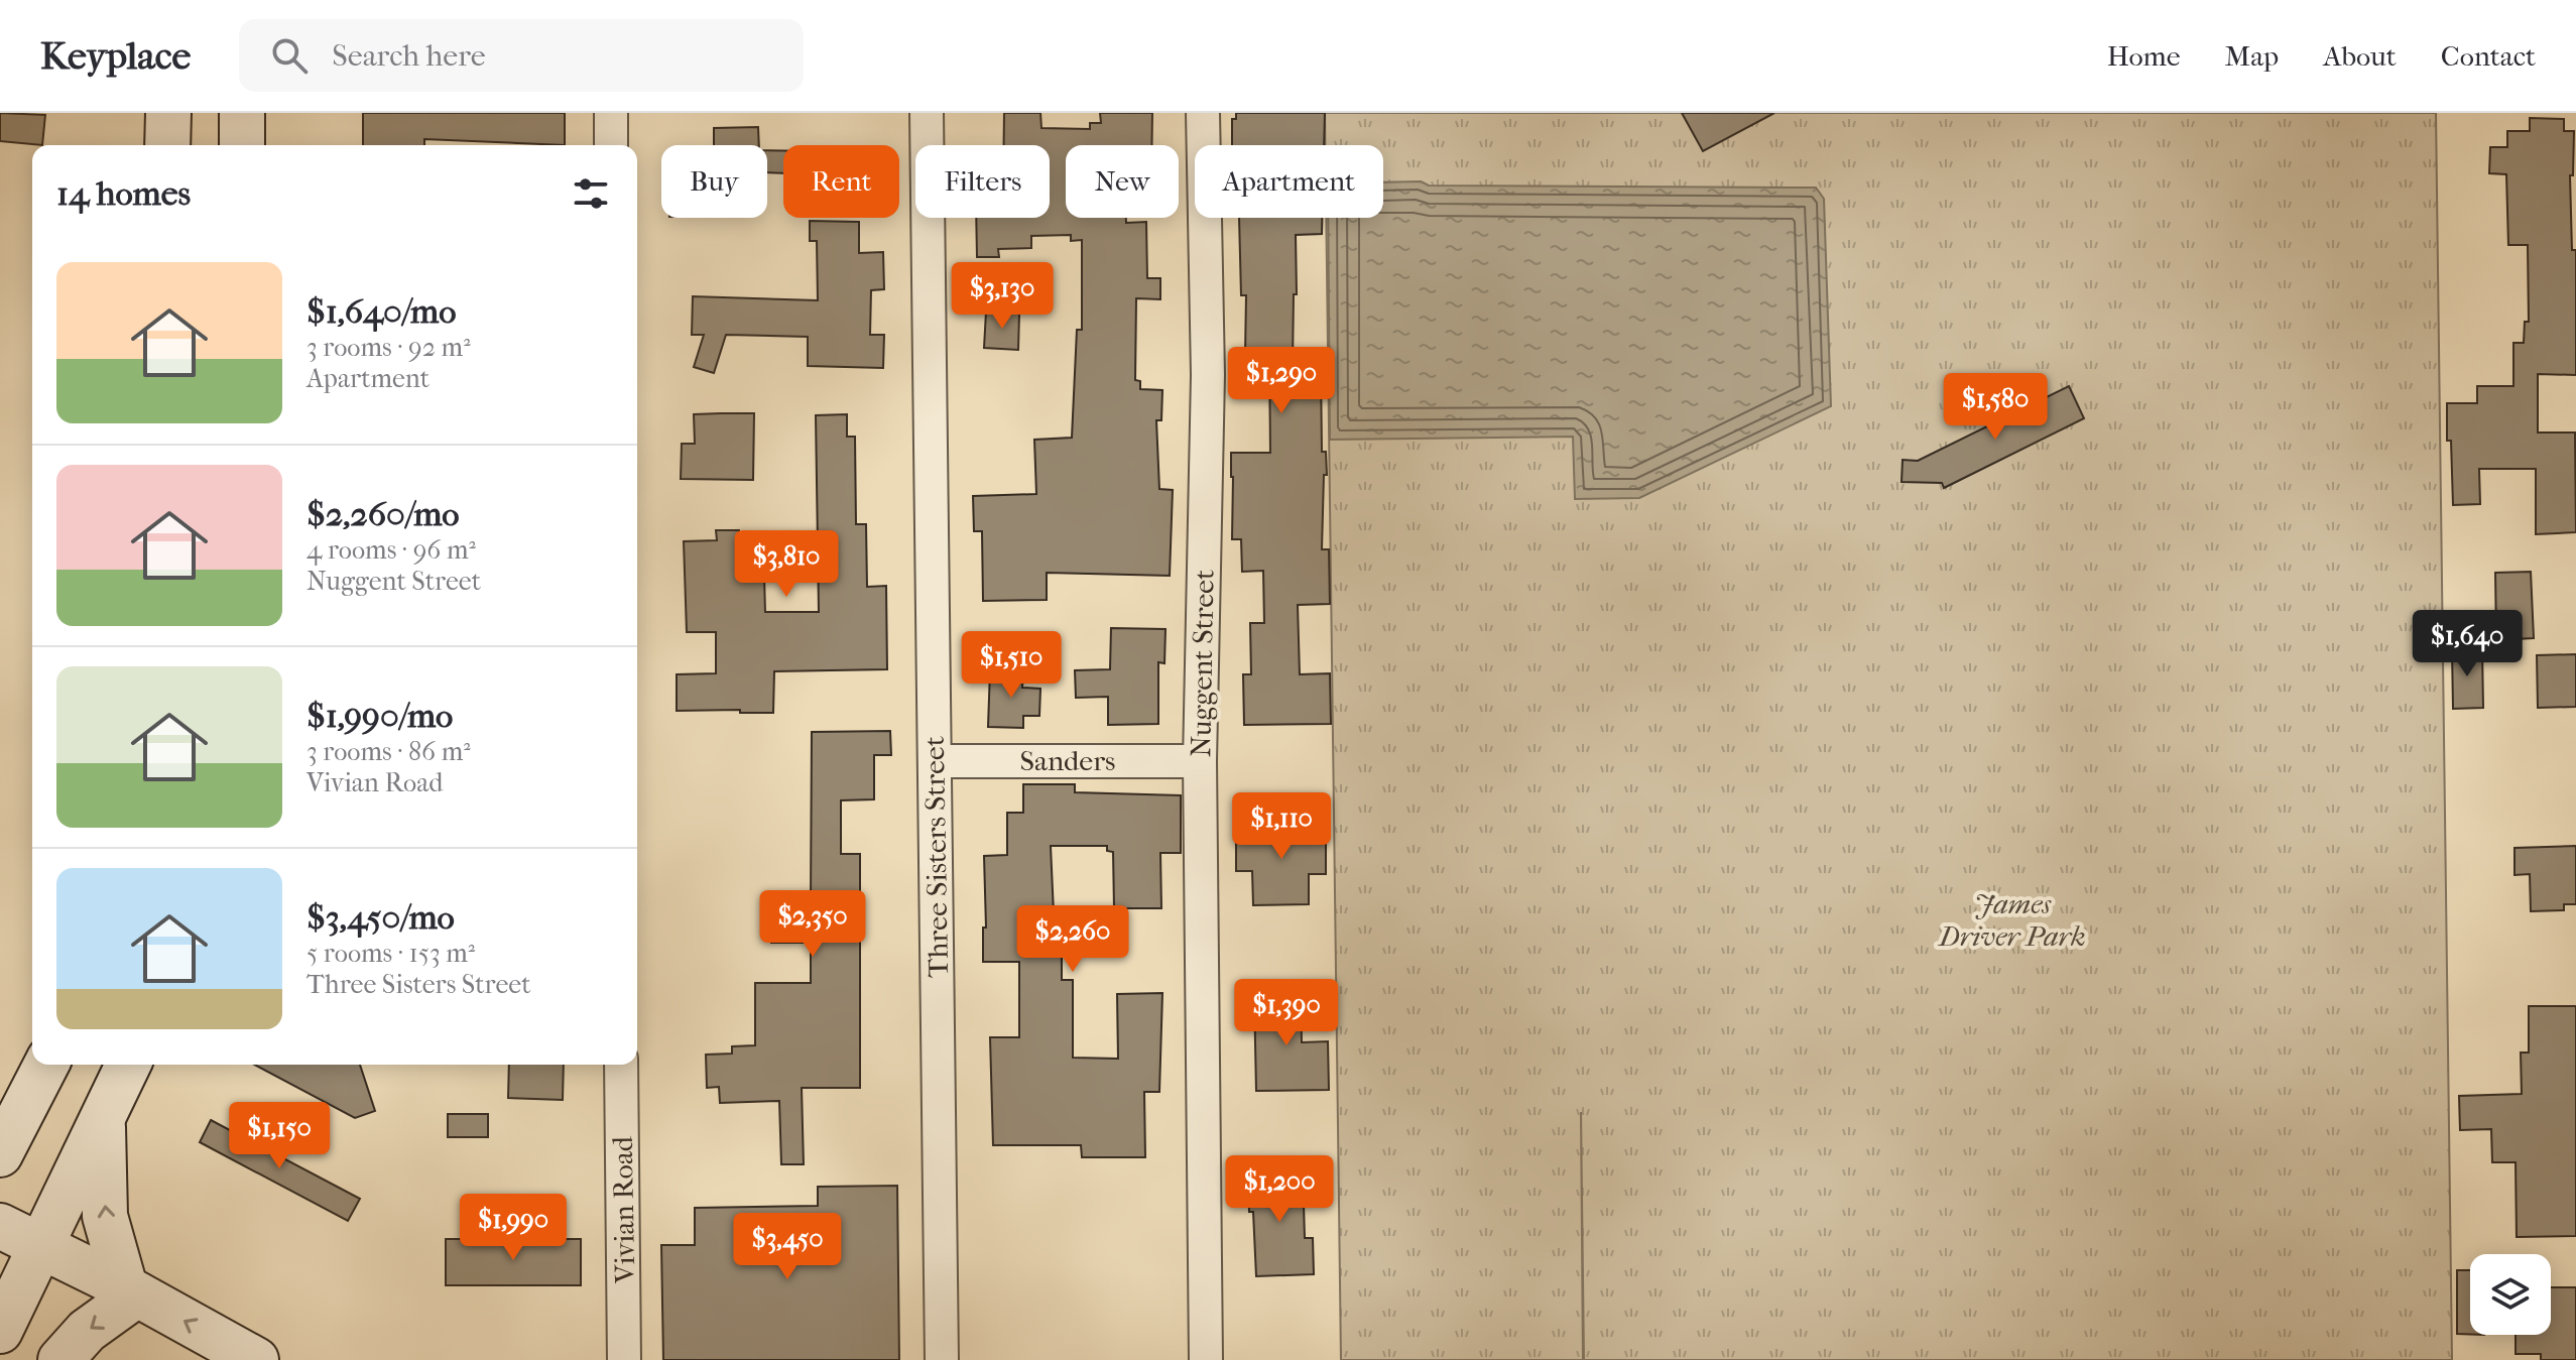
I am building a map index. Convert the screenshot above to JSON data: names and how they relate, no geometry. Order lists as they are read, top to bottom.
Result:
{
  "streets": {
    "street": [
      "Nuggent Street",
      "Sanders",
      "Three Sisters Street",
      "Vivian Road"
    ]
  },
  "crossings": [
    ["Nuggent Street", "Sanders"],
    ["Sanders", "Three Sisters Street"]
  ],
  "parks": ["James Driver Park"],
  "page": {
    "header": "Keyplace",
    "search": "Search here",
    "nav": [
      "Home",
      "Map",
      "About",
      "Contact"
    ],
    "chip": [
      "Buy",
      "Rent",
      "Filters",
      "New",
      "Apartment"
    ],
    "heading": "14 homes",
    "list": [
      {
        "name": "$1,640/mo",
        "note": "3 rooms · 92 m² · Apartment"
      },
      {
        "name": "$2,260/mo",
        "note": "4 rooms · 96 m² · Nuggent Street"
      },
      {
        "name": "$1,990/mo",
        "note": "3 rooms · 86 m² · Vivian Road"
      },
      {
        "name": "$3,450/mo",
        "note": "5 rooms · 153 m² · Three Sisters Street"
      }
    ],
    "price": [
      "$3,130",
      "$1,290",
      "$1,580",
      "$3,810",
      "$1,640",
      "$1,510",
      "$1,110",
      "$2,350",
      "$2,260",
      "$1,390",
      "$1,150",
      "$1,200",
      "$1,990",
      "$3,450"
    ]
  }
}
